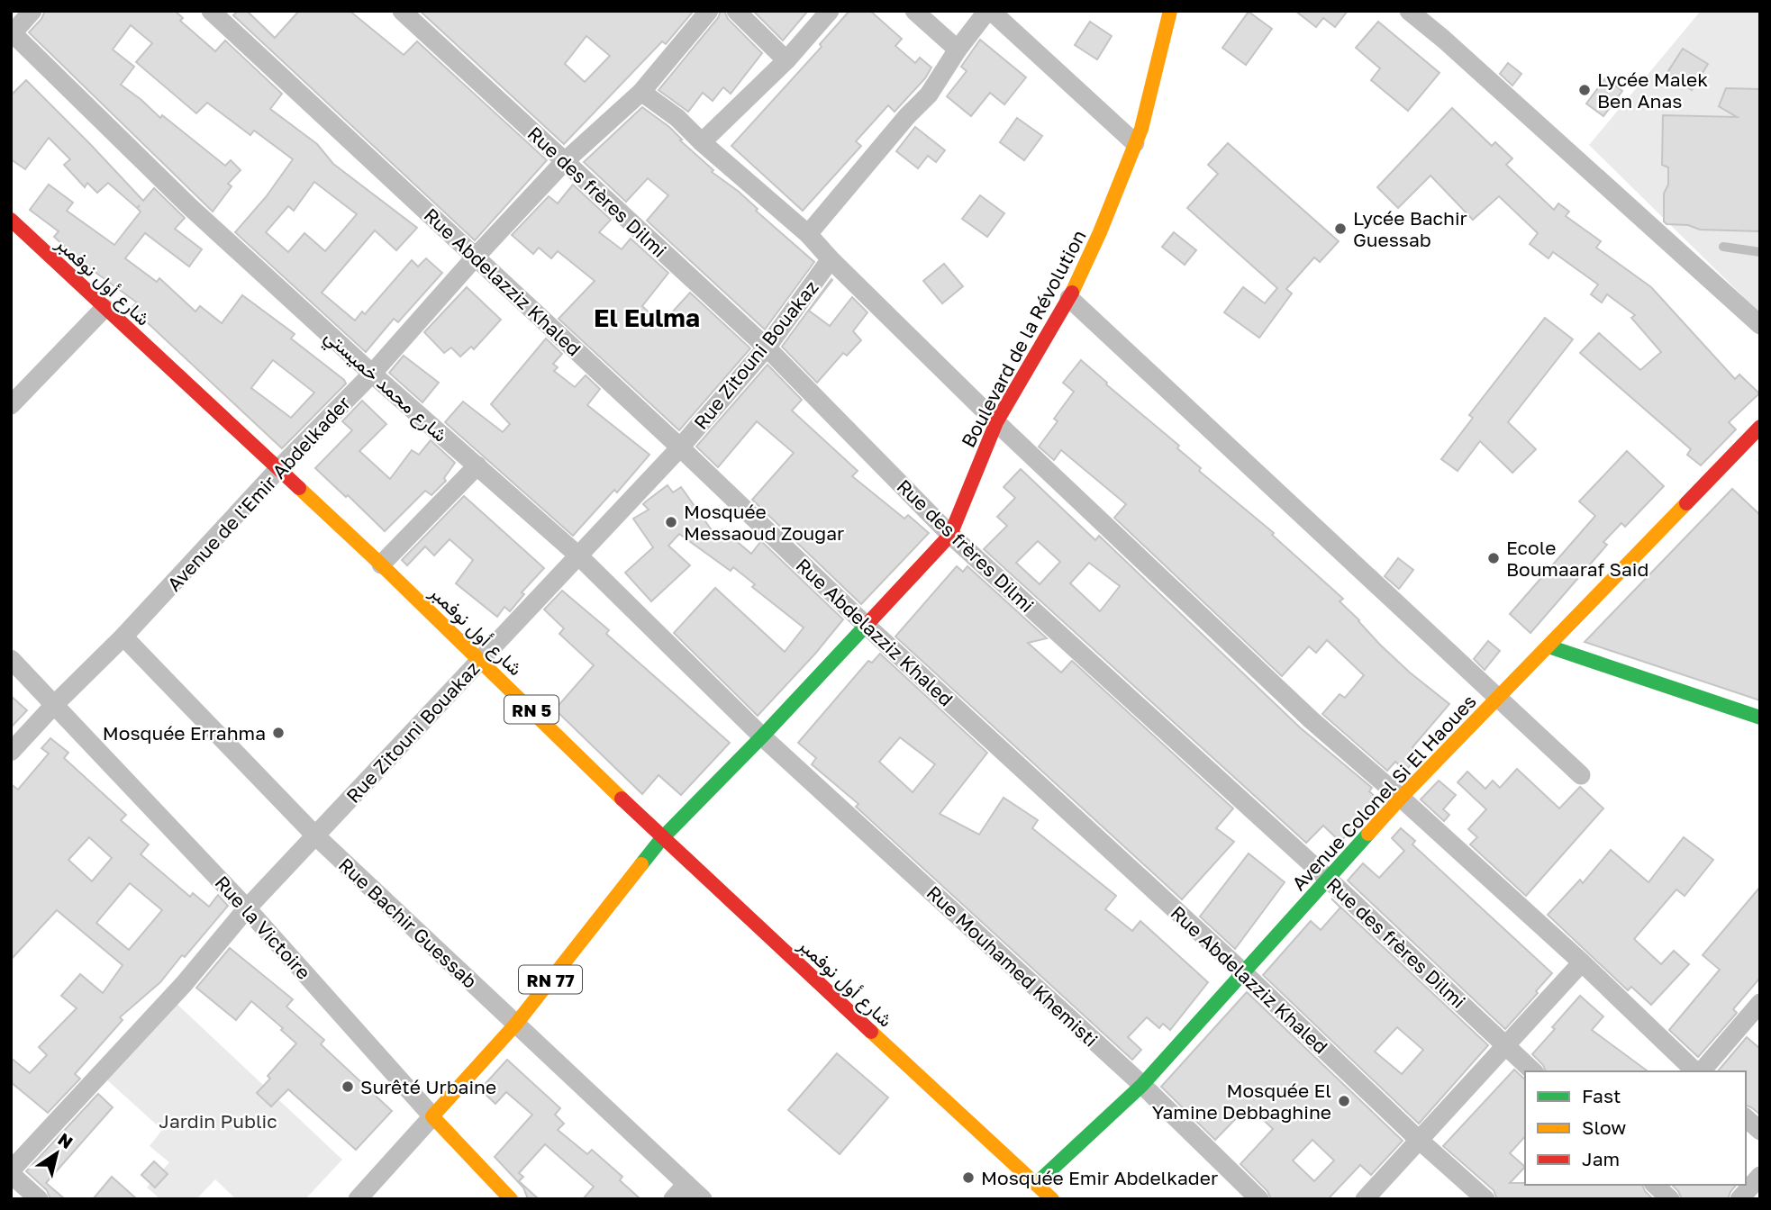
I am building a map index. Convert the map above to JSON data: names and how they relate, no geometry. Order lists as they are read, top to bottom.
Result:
{
  "streets": {
    "main road": [
      "شارع أول نوفمبر",
      "Boulevard de la Révolution",
      "RN 5",
      "Avenue Colonel Si El Haoues",
      "Rue la Victoire",
      "RN 77"
    ],
    "street": [
      "Rue des frères Dilmi",
      "Rue Abdelazziz Khaled",
      "Rue Zitouni Bouakaz",
      "شارع محمد خميستي",
      "Avenue de l'Emir Abdelkader",
      "Rue Bachir Guessab",
      "Rue Mouhamed Khemisti"
    ]
  },
  "crossings": [
    ["Rue des frères Dilmi", "Boulevard de la Révolution"],
    ["Rue des frères Dilmi", "Rue Zitouni Bouakaz"],
    ["Rue des frères Dilmi", "Avenue de l'Emir Abdelkader"],
    ["Rue des frères Dilmi", "Avenue Colonel Si El Haoues"],
    ["شارع أول نوفمبر", "Boulevard de la Révolution"],
    ["شارع أول نوفمبر", "Rue Zitouni Bouakaz"],
    ["شارع أول نوفمبر", "Avenue de l'Emir Abdelkader"],
    ["شارع أول نوفمبر", "Avenue Colonel Si El Haoues"],
    ["شارع أول نوفمبر", "RN 77"],
    ["Rue Abdelazziz Khaled", "Boulevard de la Révolution"],
    ["Rue Abdelazziz Khaled", "Rue Zitouni Bouakaz"],
    ["Rue Abdelazziz Khaled", "Avenue de l'Emir Abdelkader"],
    ["Rue Abdelazziz Khaled", "Avenue Colonel Si El Haoues"],
    ["Boulevard de la Révolution", "شارع محمد خميستي"],
    ["Boulevard de la Révolution", "Rue Mouhamed Khemisti"],
    ["Boulevard de la Révolution", "RN 77"],
    ["Rue Zitouni Bouakaz", "شارع محمد خميستي"],
    ["Rue Zitouni Bouakaz", "Rue Bachir Guessab"],
    ["Rue Zitouni Bouakaz", "Rue la Victoire"],
    ["شارع محمد خميستي", "Avenue de l'Emir Abdelkader"],
    ["شارع محمد خميستي", "Rue Mouhamed Khemisti"],
    ["Avenue de l'Emir Abdelkader", "Rue Bachir Guessab"],
    ["Avenue de l'Emir Abdelkader", "Rue la Victoire"],
    ["Avenue Colonel Si El Haoues", "Rue Mouhamed Khemisti"],
    ["Rue Bachir Guessab", "RN 77"],
    ["Rue la Victoire", "RN 77"]
  ],
  "districts": ["El Eulma"],
  "parks": ["Jardin Public"],
  "places": [
    "Lycée Malek Ben Anas",
    "Lycée Bachir Guessab",
    "Mosquée Messaoud Zougar",
    "Ecole Boumaaraf Said",
    "Mosquée Errahma",
    "Surêté Urbaine",
    "Mosquée El Yamine Debbaghine",
    "Mosquée Emir Abdelkader"
  ],
  "legend": ["Fast", "Slow", "Jam"],
  "north": "top right"
}
